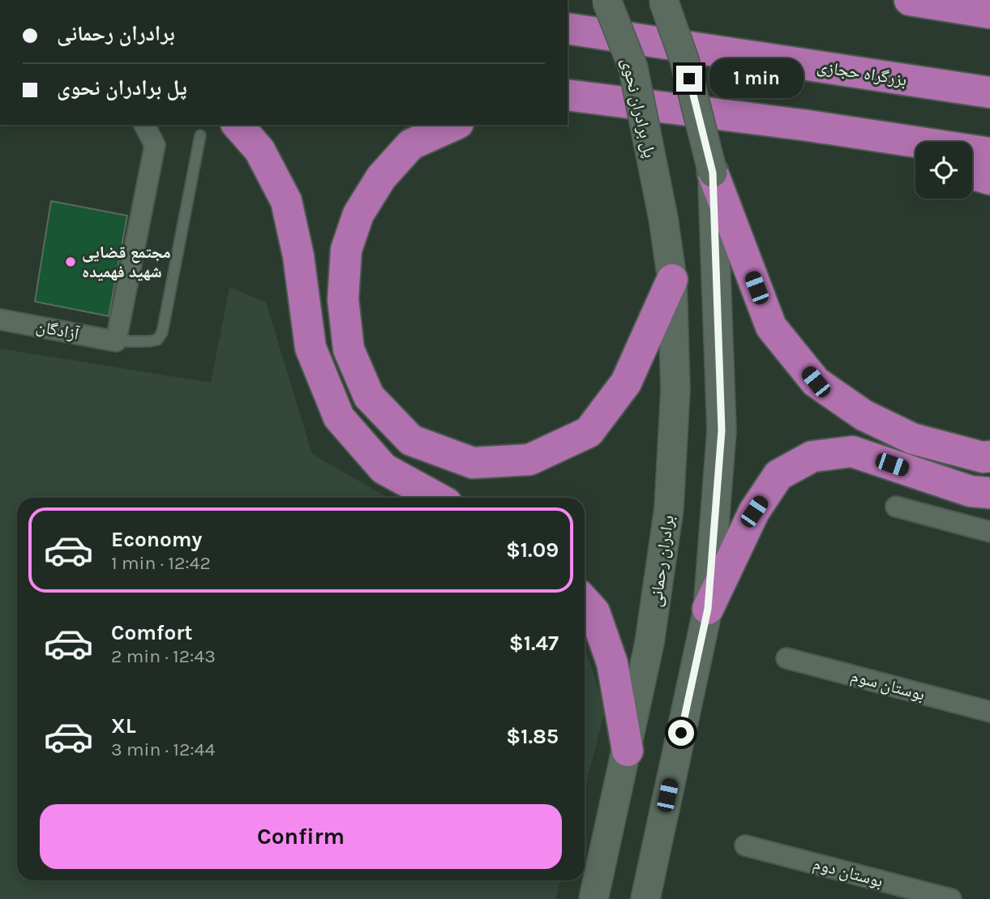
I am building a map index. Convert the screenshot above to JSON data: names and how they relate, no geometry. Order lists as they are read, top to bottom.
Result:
{
  "streets": {
    "highway": ["بزرگراه حجازی"],
    "main road": ["پل برادران نحوی", "برادران رحمانی"],
    "street": ["آزادگان", "بوستان سوم", "بوستان دوم"]
  },
  "crossings": [
    ["پل برادران نحوی", "برادران رحمانی"]
  ],
  "places": ["مجتمع قضایی شهید فهمیده"],
  "page": {
    "banner": ["برادران رحمانی", "پل برادران نحوی"],
    "bubble": "1 min",
    "list": [
      {
        "name": "Economy",
        "note": "1 min · 12:42",
        "value": "$1.09"
      },
      {
        "name": "Comfort",
        "note": "2 min · 12:43",
        "value": "$1.47"
      },
      {
        "name": "XL",
        "note": "3 min · 12:44",
        "value": "$1.85"
      }
    ],
    "buttons": "Confirm"
  }
}
